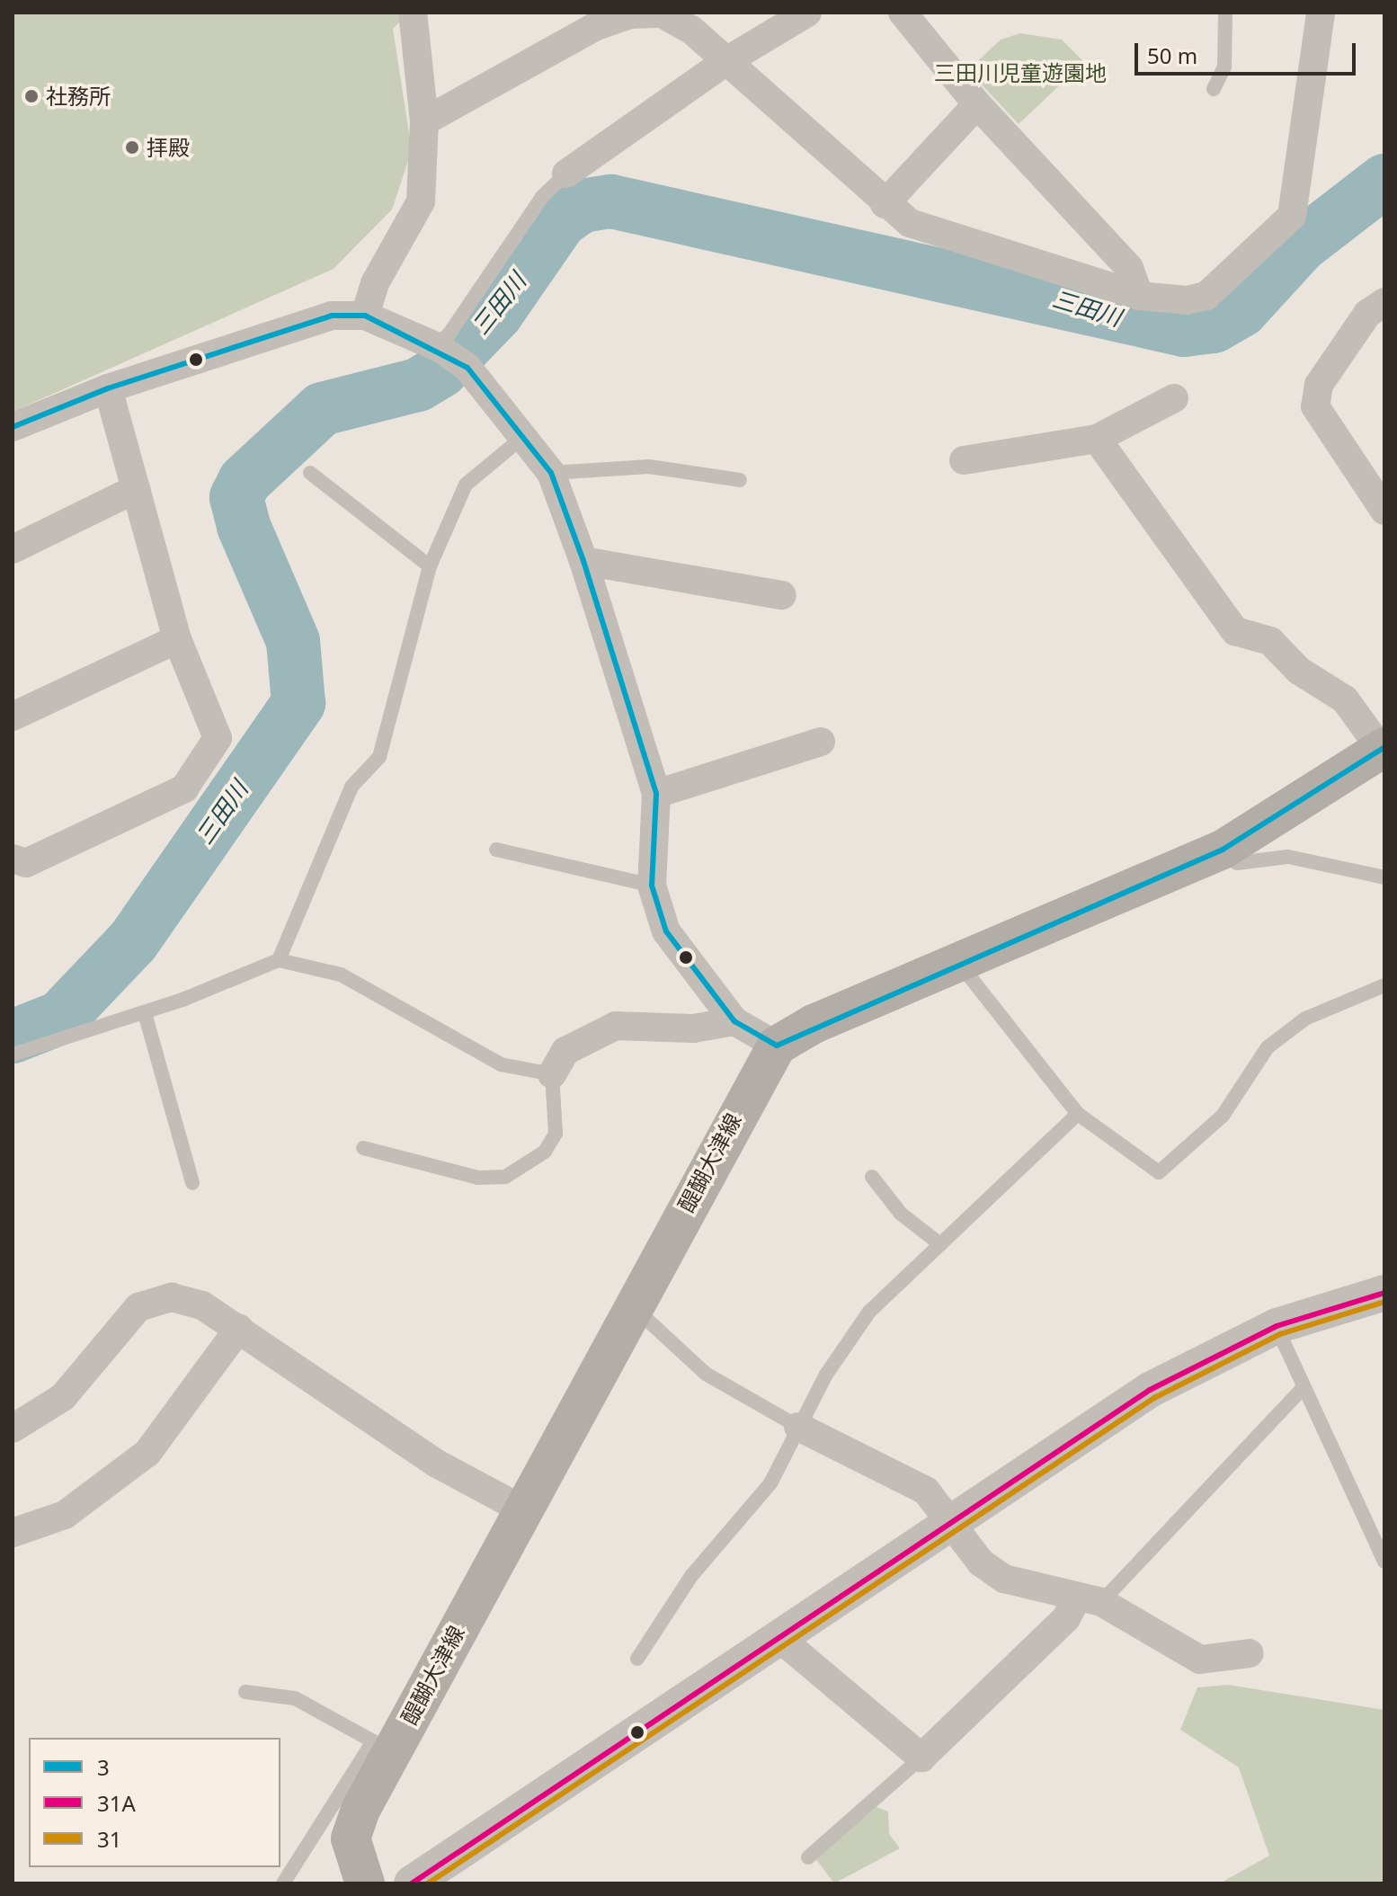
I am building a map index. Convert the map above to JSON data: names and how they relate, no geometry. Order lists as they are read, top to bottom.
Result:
{
  "streets": {
    "main road": ["醍醐大津線"]
  },
  "water": ["三田川"],
  "parks": ["三田川児童遊園地"],
  "places": ["社務所", "拝殿"],
  "lines": ["transit line 3", "transit line 31A", "transit line 31"],
  "legend": ["3", "31A", "31"],
  "scale_bar": "50 m"
}
